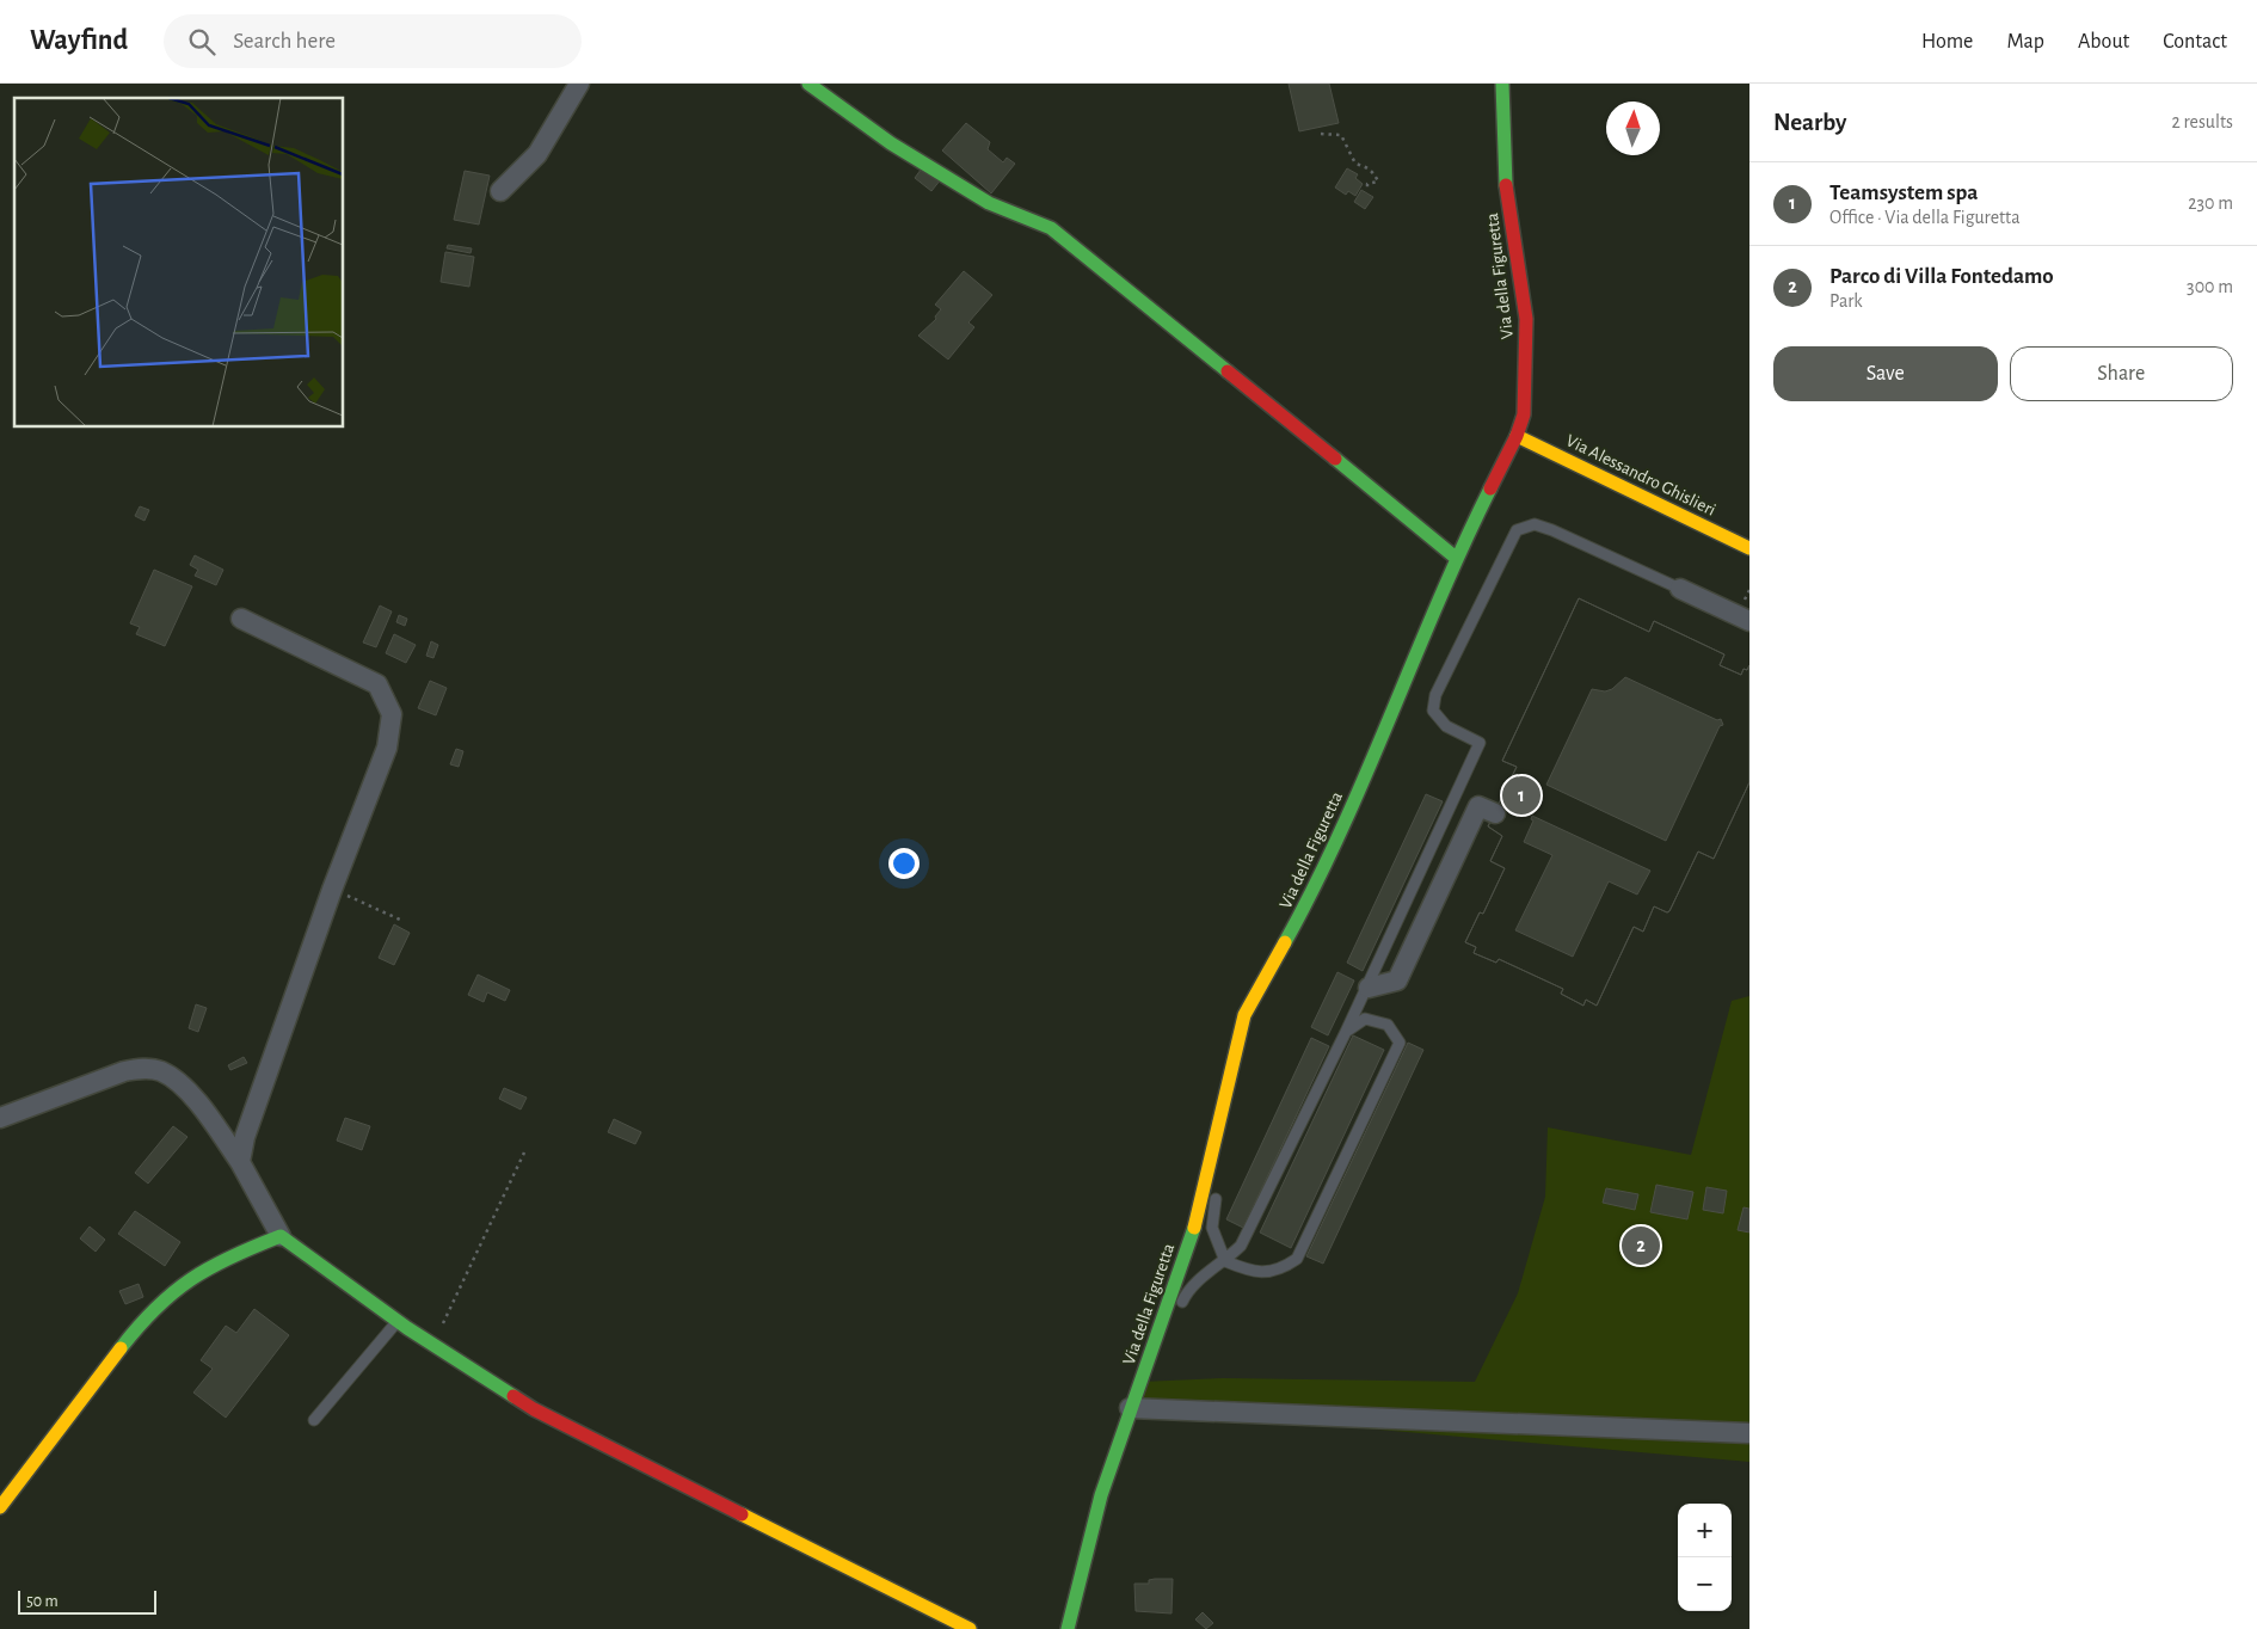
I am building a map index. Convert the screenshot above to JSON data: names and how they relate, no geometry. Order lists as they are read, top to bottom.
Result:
{
  "streets": {
    "street": ["Via della Figuretta", "Via Alessandro Ghislieri"]
  },
  "crossings": [
    ["Via della Figuretta", "Via Alessandro Ghislieri"]
  ],
  "scale_bar": "50 m",
  "north": "top",
  "page": {
    "header": "Wayfind",
    "search": "Search here",
    "nav": [
      "Home",
      "Map",
      "About",
      "Contact"
    ],
    "heading": ["Nearby", "2 results"],
    "list": [
      {
        "mark": "1",
        "name": "Teamsystem spa",
        "note": "Office · Via della Figuretta",
        "value": "230 m"
      },
      {
        "mark": "2",
        "name": "Parco di Villa Fontedamo",
        "note": "Park",
        "value": "300 m"
      }
    ],
    "buttons": ["Save", "Share"],
    "pins": ["1", "2"],
    "map_buttons": ["+", "−"],
    "scale": "50 m"
  }
}
